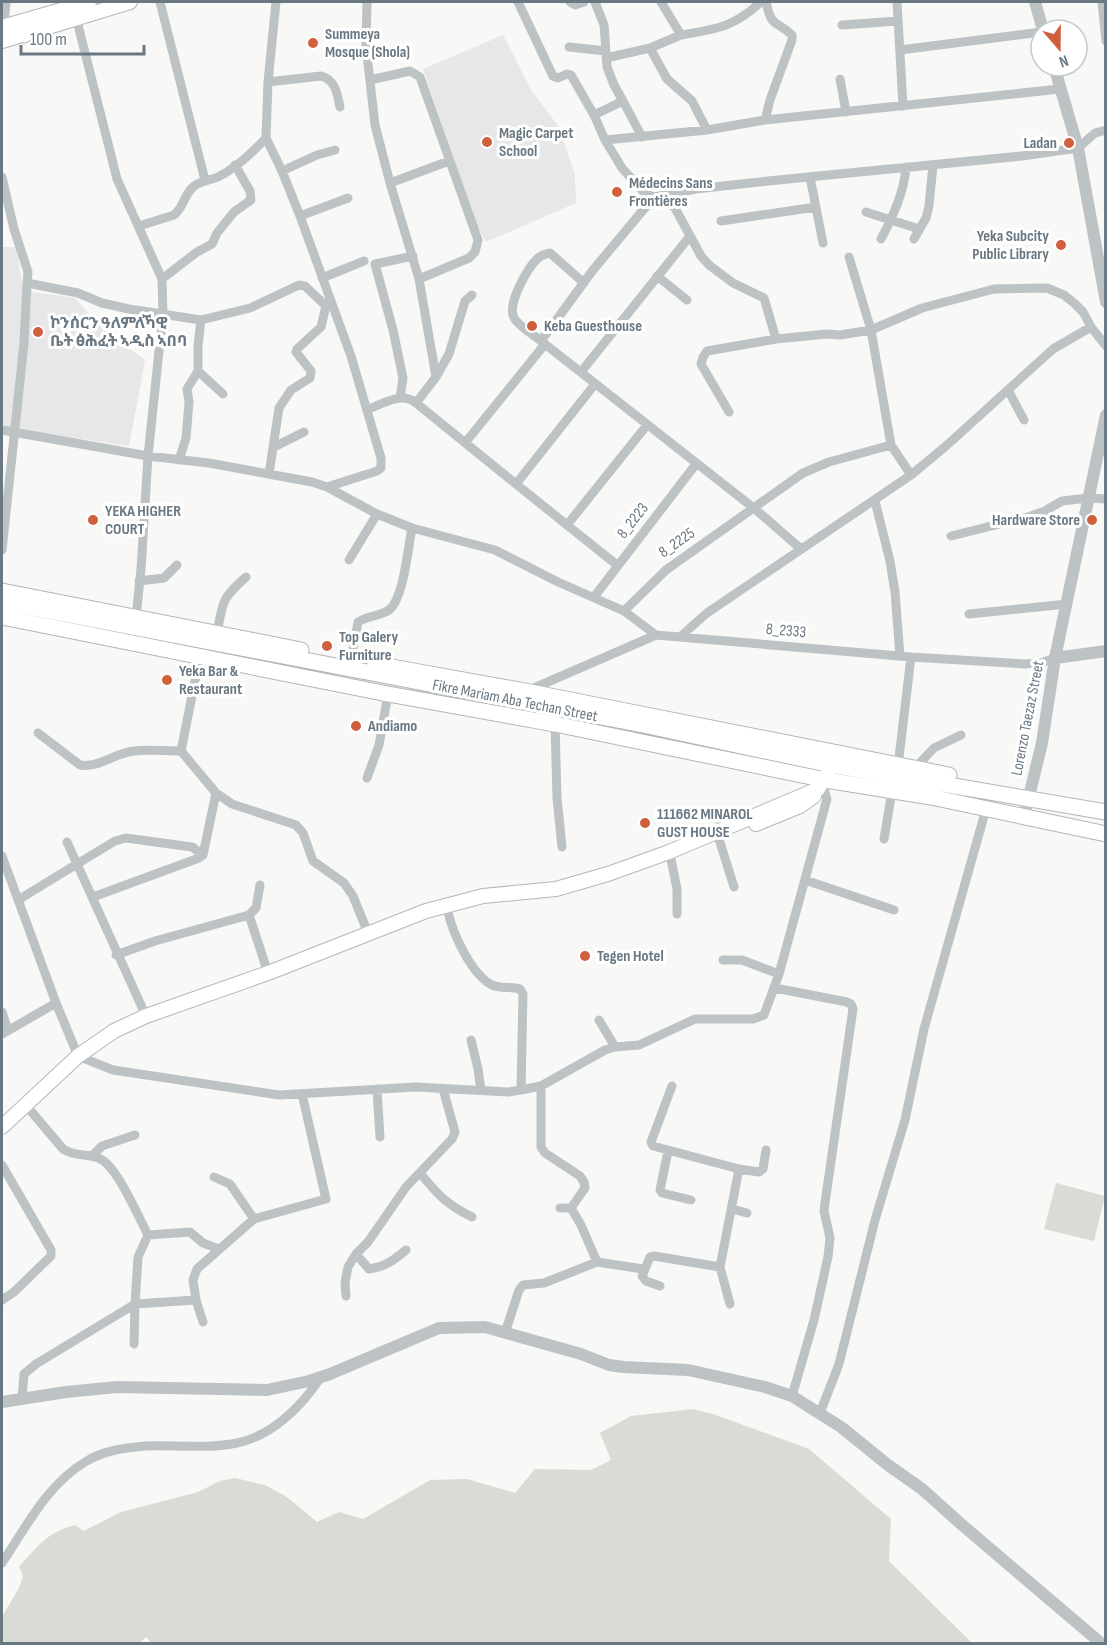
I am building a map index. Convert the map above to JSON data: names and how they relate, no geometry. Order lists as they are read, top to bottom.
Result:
{
  "streets": {
    "main road": ["Fikre Mariam Aba Techan Street"],
    "street": [
      "8_2223",
      "8_2225",
      "8_2333",
      "Lorenzo Taezaz Street"
    ]
  },
  "crossings": [
    ["8_2333", "Lorenzo Taezaz Street"],
    ["Fikre Mariam Aba Techan Street", "Lorenzo Taezaz Street"]
  ],
  "places": [
    "Summeya Mosque (Shola)",
    "Magic Carpet School",
    "Ladan",
    "Médecins Sans Frontières",
    "Yeka Subcity Public Library",
    "Keba Guesthouse",
    "ኮንሰርን ዓለምለኻዊ ቤት ፅሕፈት ኣዲስ ኣበባ",
    "YEKA HIGHER COURT",
    "Hardware Store",
    "Top Galery Furniture",
    "Yeka Bar & Restaurant",
    "Andiamo",
    "111662 MINAROL GUST HOUSE",
    "Tegen Hotel"
  ],
  "scale_bar": "100 m",
  "north": "bottom"
}
